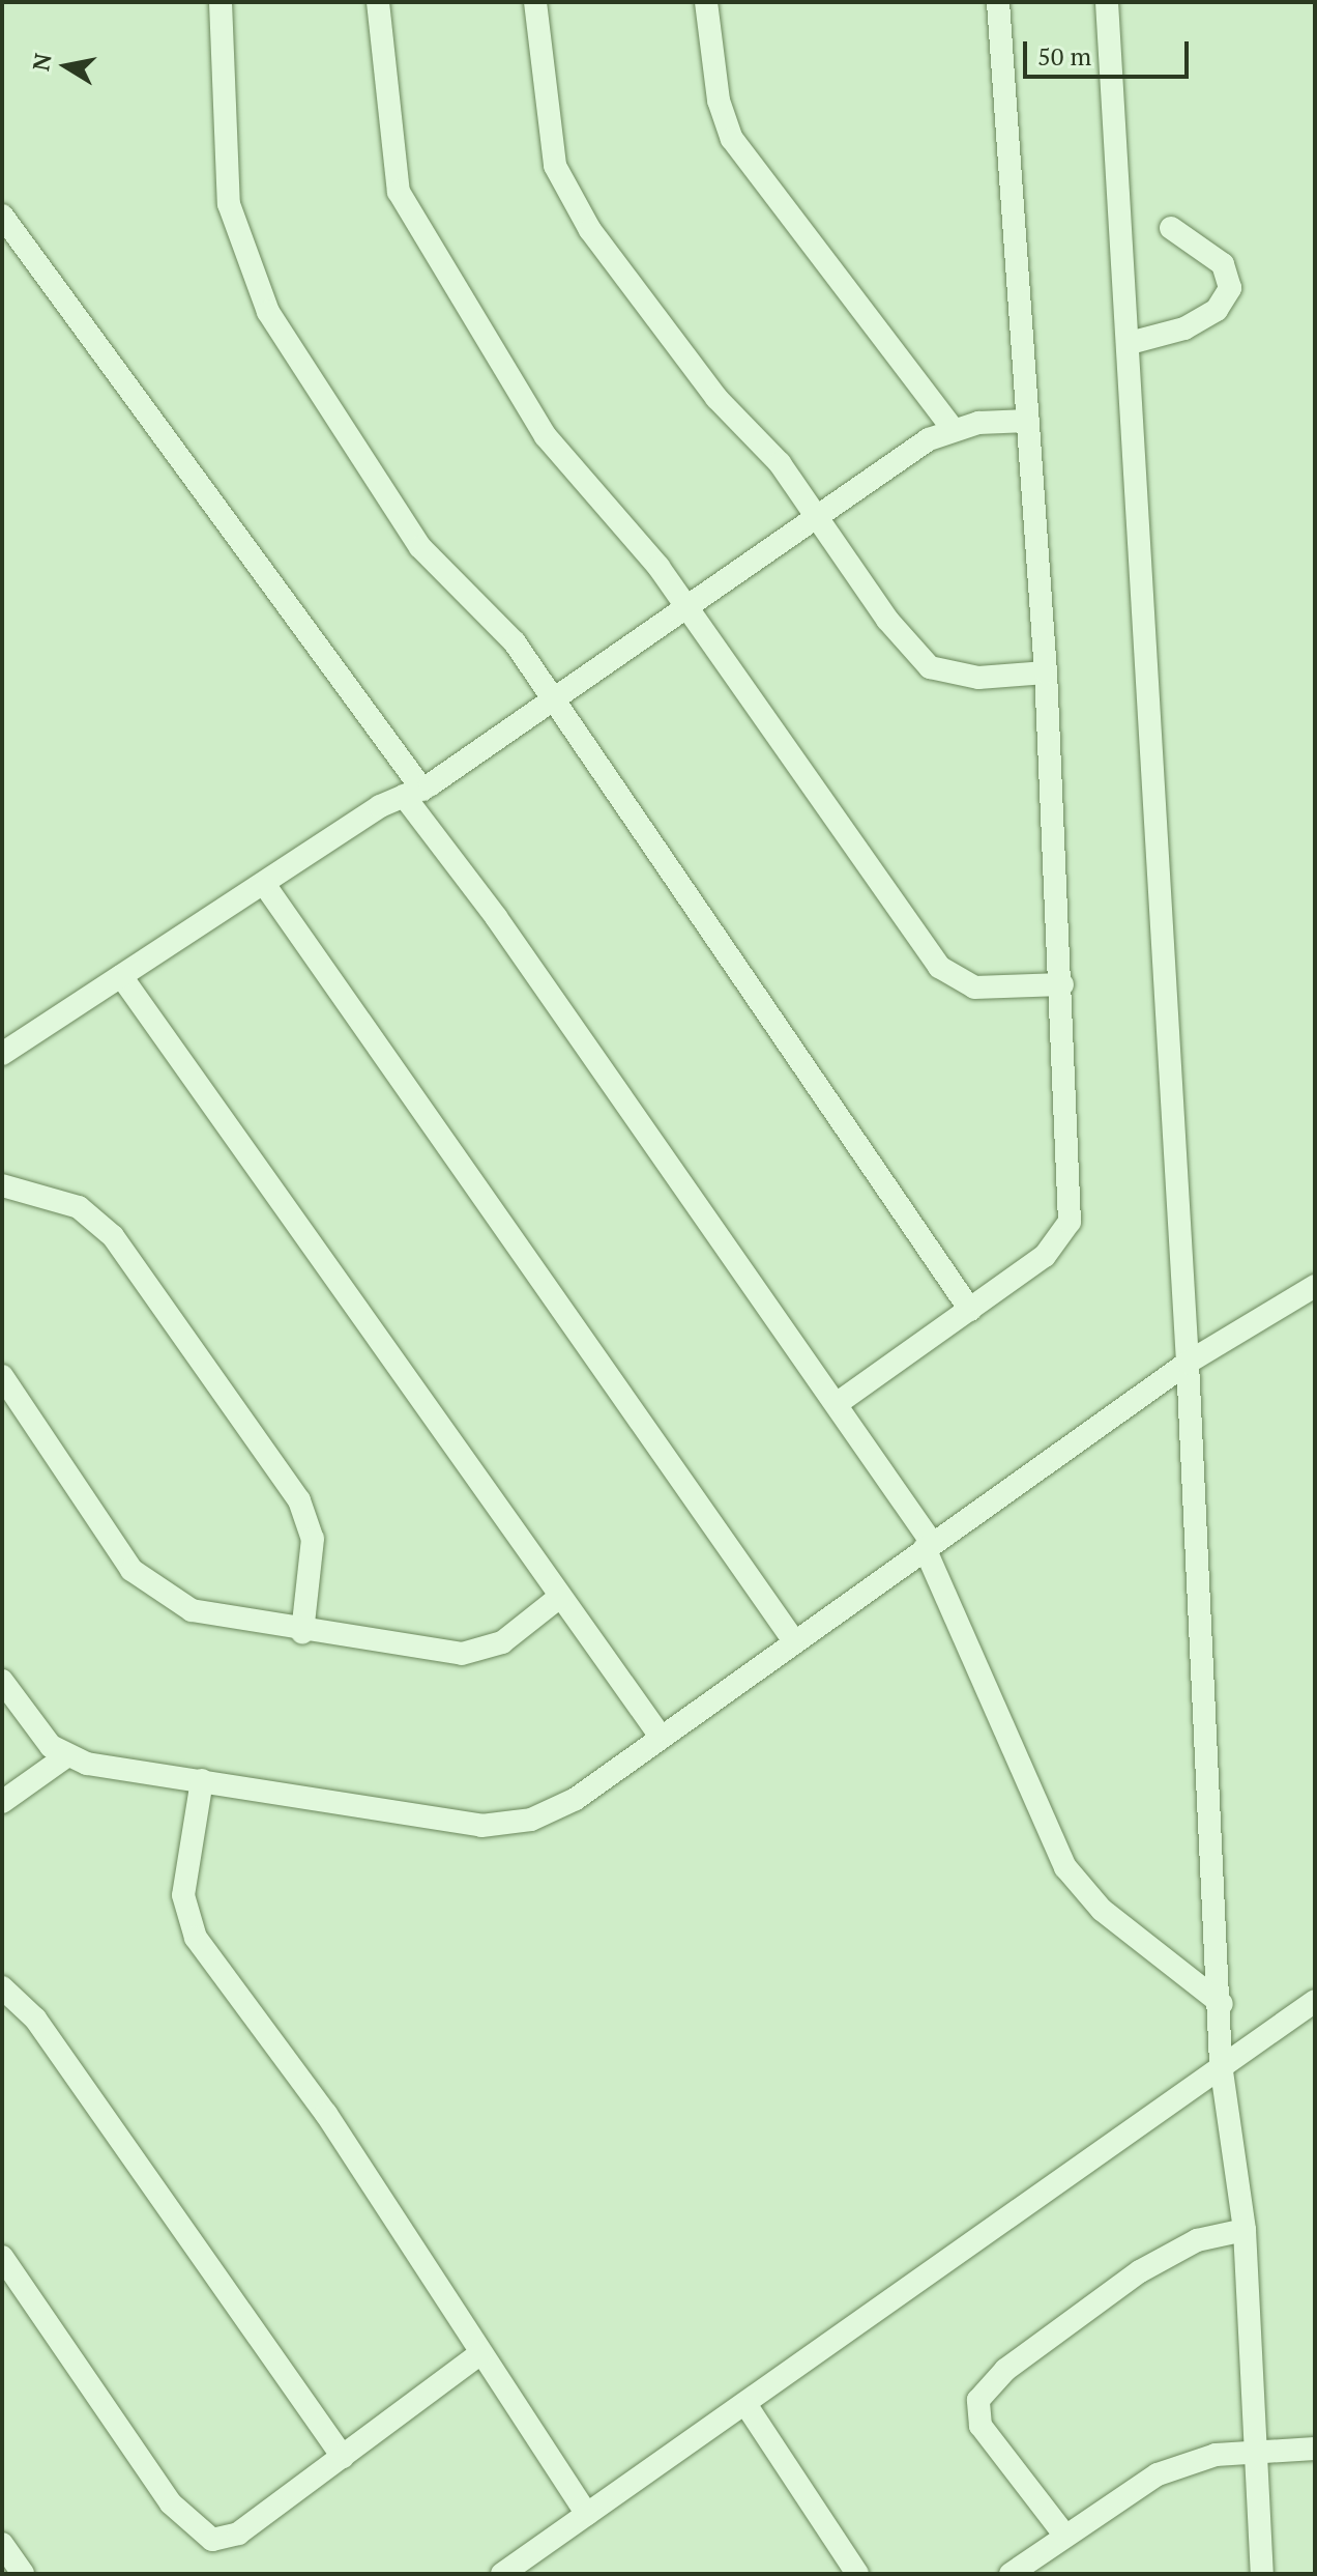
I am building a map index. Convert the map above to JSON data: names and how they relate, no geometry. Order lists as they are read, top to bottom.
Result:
{
  "scale_bar": "50 m",
  "north": "left"
}
